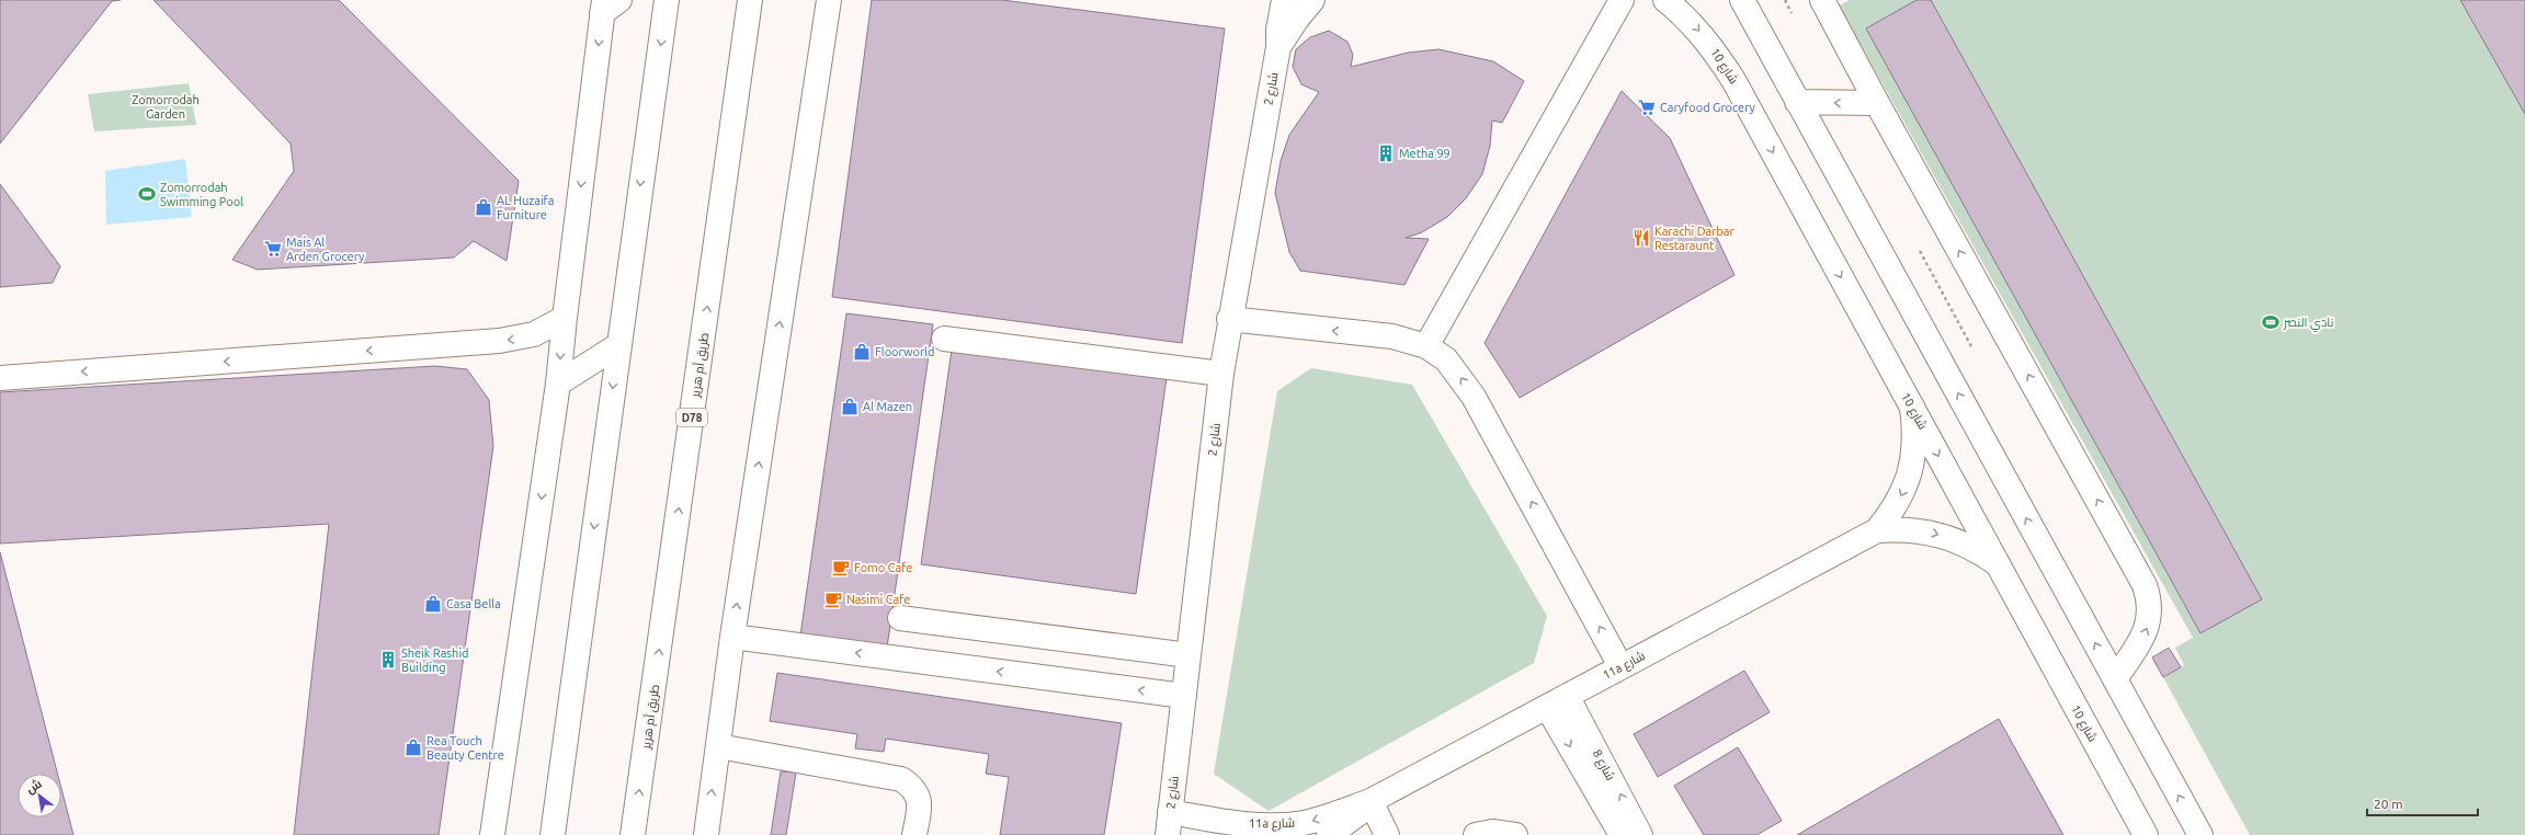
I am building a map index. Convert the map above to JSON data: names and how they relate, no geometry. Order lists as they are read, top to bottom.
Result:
{
  "streets": {
    "main road": [
      "شارع 10",
      "شارع 2",
      "طريق أم هرير",
      "D78",
      "11a شارع",
      "شارع 8"
    ]
  },
  "crossings": [
    ["شارع 10", "11a شارع"],
    ["شارع 2", "11a شارع"],
    ["11a شارع", "شارع 8"]
  ],
  "parks": ["Zomorrodah Garden"],
  "places": {
    "supermarket": ["Caryfood Grocery", "Mais Al Arden Grocery"],
    "building": ["Metha 99", "Sheik Rashid Building"],
    "sports": ["Zomorrodah Swimming Pool", "نادي النصر"],
    "shop": [
      "AL Huzaifa Furniture",
      "Floorworld",
      "Al Mazen",
      "Casa Bella",
      "Rea Touch Beauty Centre"
    ],
    "restaurant": ["Karachi Darbar Restaraunt"],
    "cafe": ["Fomo Cafe", "Nasimi Cafe"]
  },
  "scale_bar": "20 m",
  "north": "top left"
}
